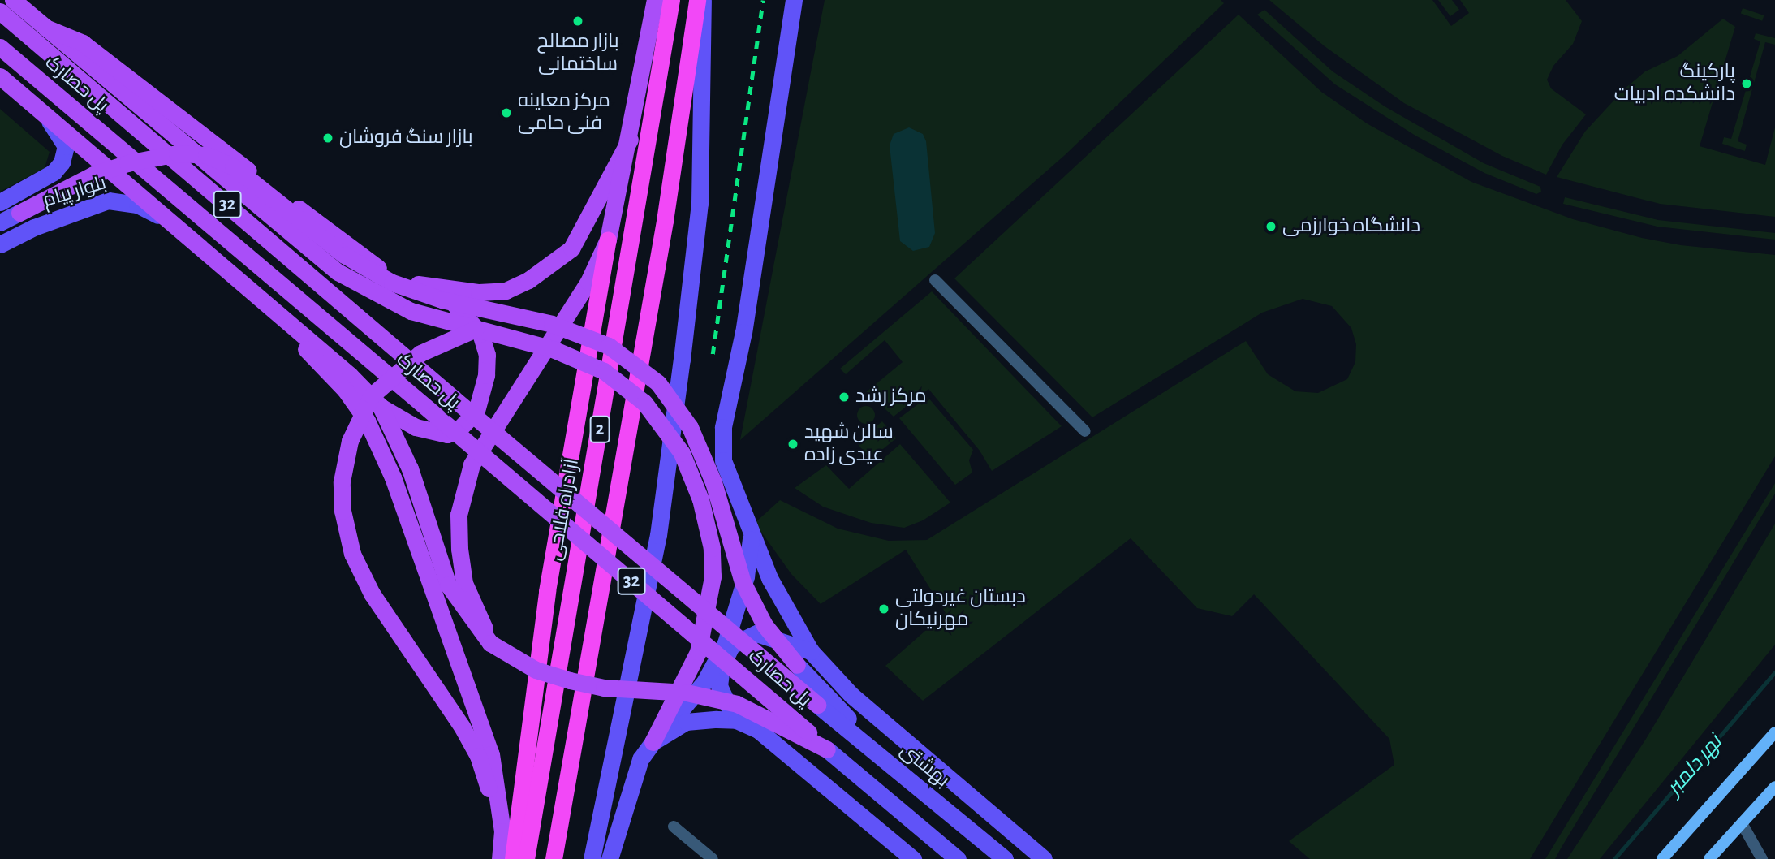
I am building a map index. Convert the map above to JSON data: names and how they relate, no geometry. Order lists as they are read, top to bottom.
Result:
{
  "streets": {
    "highway": [
      "پل حصارک",
      "32",
      "2",
      "آزادراه فلاحی"
    ],
    "main road": ["بلوار پیام", "بهشتى"]
  },
  "crossings": [
    ["پل حصارک", "32"],
    ["پل حصارک", "بهشتى"]
  ],
  "water": ["نهر دلمبر"],
  "places": [
    "بازار مصالح ساختمانی",
    "پارکینگ دانشکده ادبیات",
    "مرکز معاینه فنی حامی",
    "بازار سنگ فروشان",
    "دانشگاه خوارزمی",
    "مرکز رشد",
    "سالن شهید عیدی زاده",
    "دبستان غیردولتی مهرنیکان"
  ]
}
